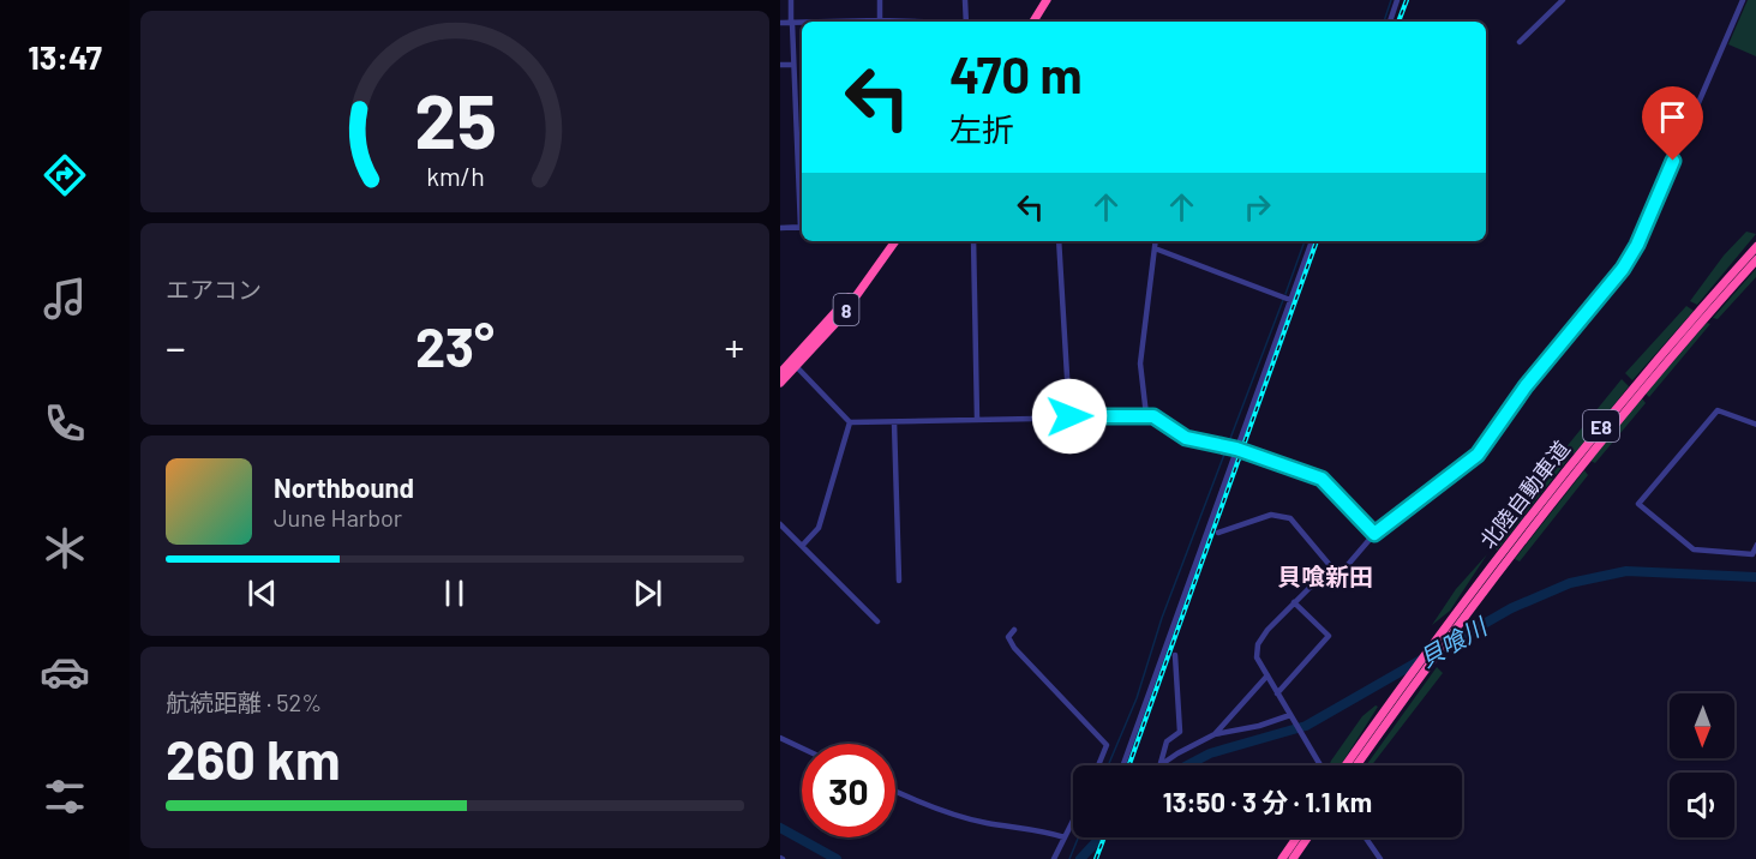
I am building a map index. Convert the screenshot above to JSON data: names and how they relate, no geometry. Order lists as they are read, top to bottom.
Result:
{
  "streets": {
    "highway": ["8", "E8", "北陸自動車道"]
  },
  "districts": ["貝喰新田"],
  "water": ["貝喰川"],
  "north": "bottom",
  "page": {
    "tabs": "13:47",
    "turn": ["470 m", "左折"],
    "tile": [
      "エアコン",
      ["航続距離 · 52%", "260 km"]
    ],
    "heat": ["−", "23°", "+"],
    "song": ["Northbound", "June Harbor"],
    "limit": "30",
    "trip": "13:50 · 3 分 · 1.1 km",
    "gauge": ["25", "km/h"]
  }
}
